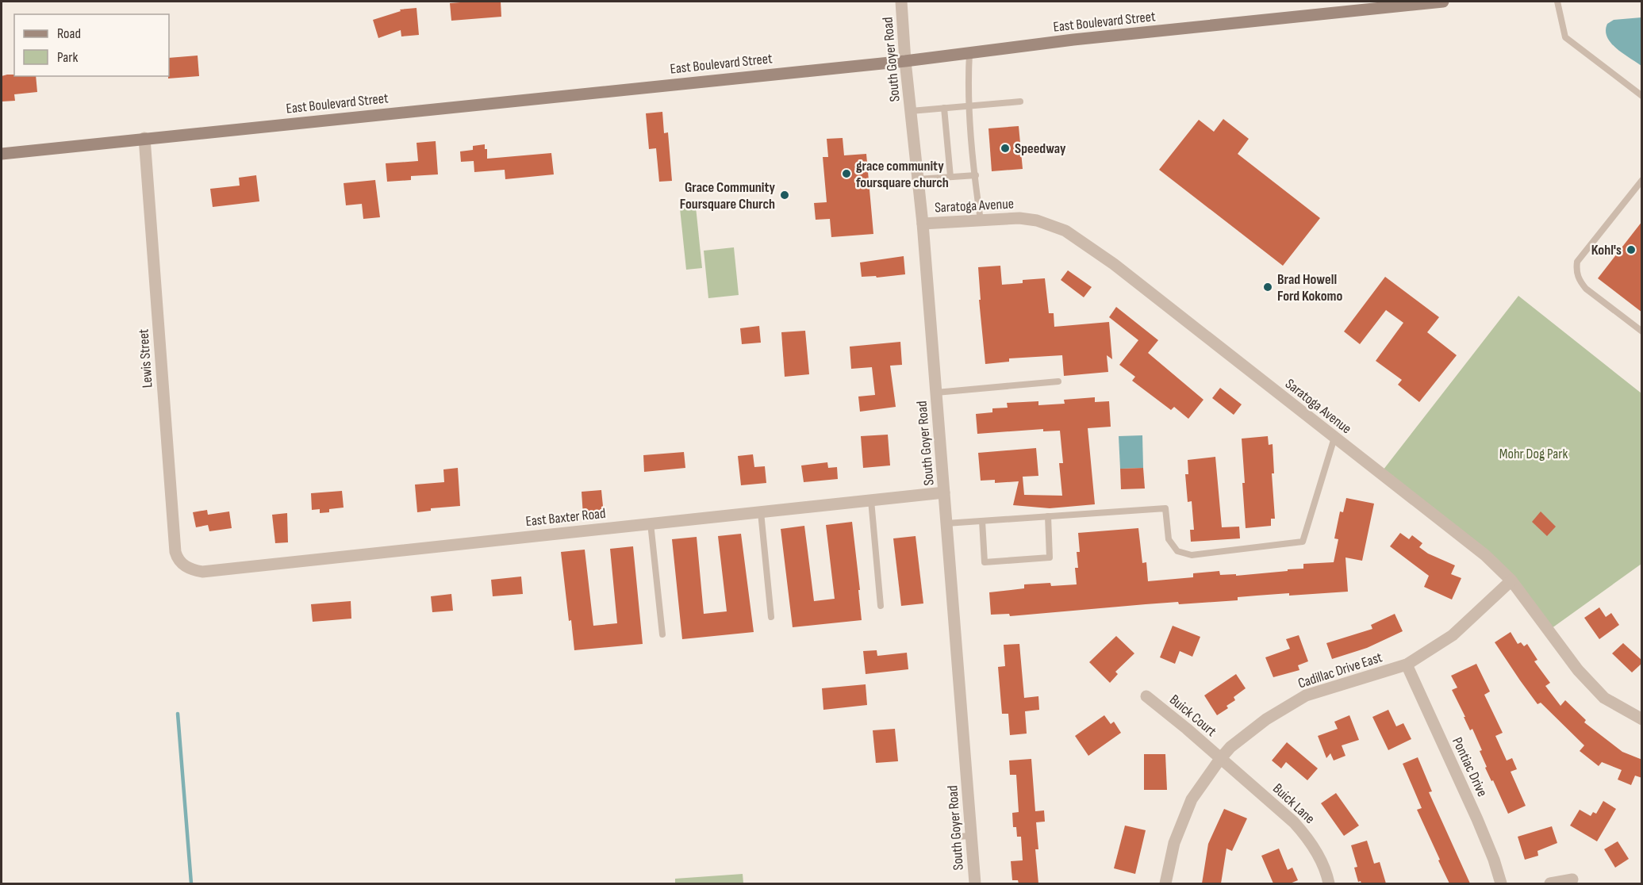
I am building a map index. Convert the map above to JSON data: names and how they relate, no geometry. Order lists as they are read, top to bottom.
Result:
{
  "streets": {
    "main road": ["East Boulevard Street"],
    "street": [
      "South Goyer Road",
      "Saratoga Avenue",
      "Lewis Street",
      "East Baxter Road",
      "Cadillac Drive East",
      "Buick Court",
      "Pontiac Drive",
      "Buick Lane"
    ]
  },
  "crossings": [
    ["East Boulevard Street", "South Goyer Road"],
    ["East Boulevard Street", "Lewis Street"],
    ["South Goyer Road", "Saratoga Avenue"],
    ["South Goyer Road", "East Baxter Road"],
    ["Saratoga Avenue", "Cadillac Drive East"],
    ["Lewis Street", "East Baxter Road"],
    ["Cadillac Drive East", "Buick Court"],
    ["Cadillac Drive East", "Pontiac Drive"],
    ["Cadillac Drive East", "Buick Lane"],
    ["Buick Court", "Buick Lane"]
  ],
  "parks": ["Mohr Dog Park"],
  "places": [
    "Speedway",
    "grace community foursquare church",
    "Grace Community Foursquare Church",
    "Kohl's",
    "Brad Howell Ford Kokomo"
  ],
  "legend": ["Road", "Park"]
}
